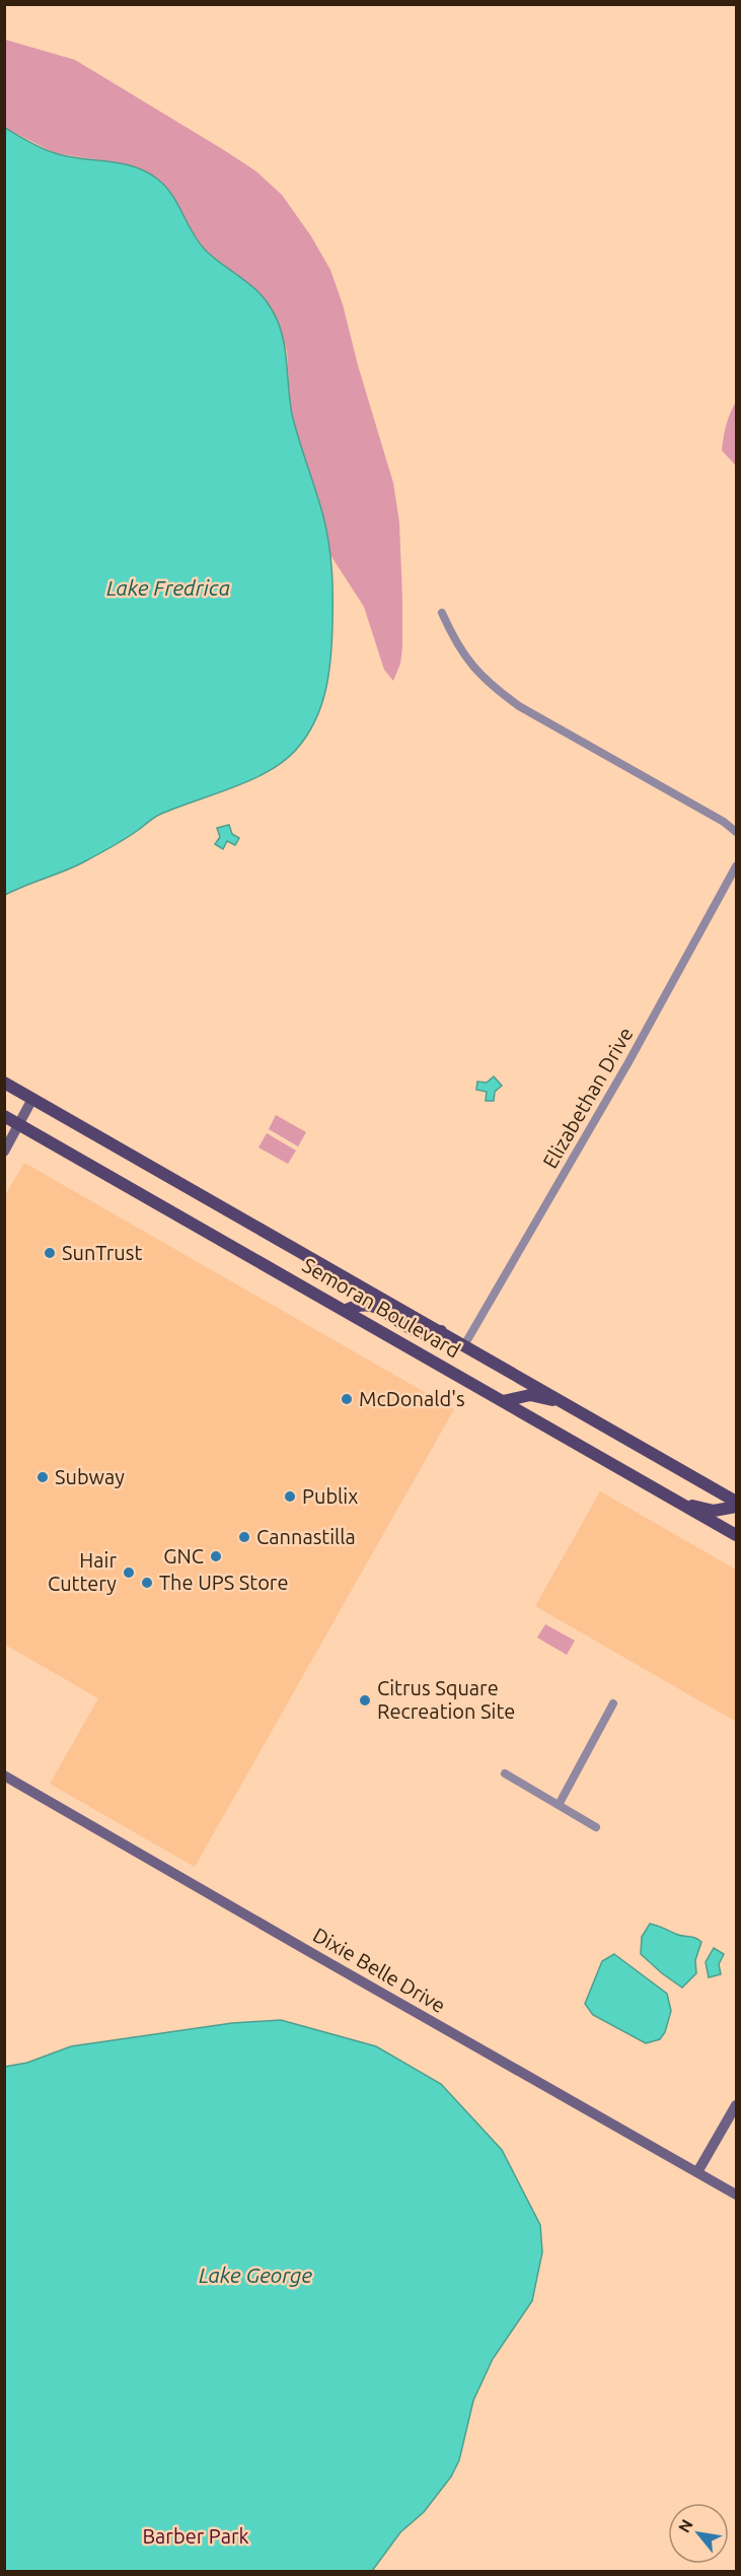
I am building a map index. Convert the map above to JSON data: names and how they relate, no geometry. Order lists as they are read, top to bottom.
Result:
{
  "streets": {
    "main road": ["Semoran Boulevard"],
    "street": ["Elizabethan Drive", "Dixie Belle Drive"]
  },
  "crossings": [
    ["Elizabethan Drive", "Semoran Boulevard"]
  ],
  "water": ["Lake Fredrica", "Lake George"],
  "parks": ["Barber Park"],
  "places": [
    "SunTrust",
    "McDonald's",
    "Subway",
    "Publix",
    "Cannastilla",
    "GNC",
    "Hair Cuttery",
    "The UPS Store",
    "Citrus Square Recreation Site"
  ],
  "north": "top left"
}
